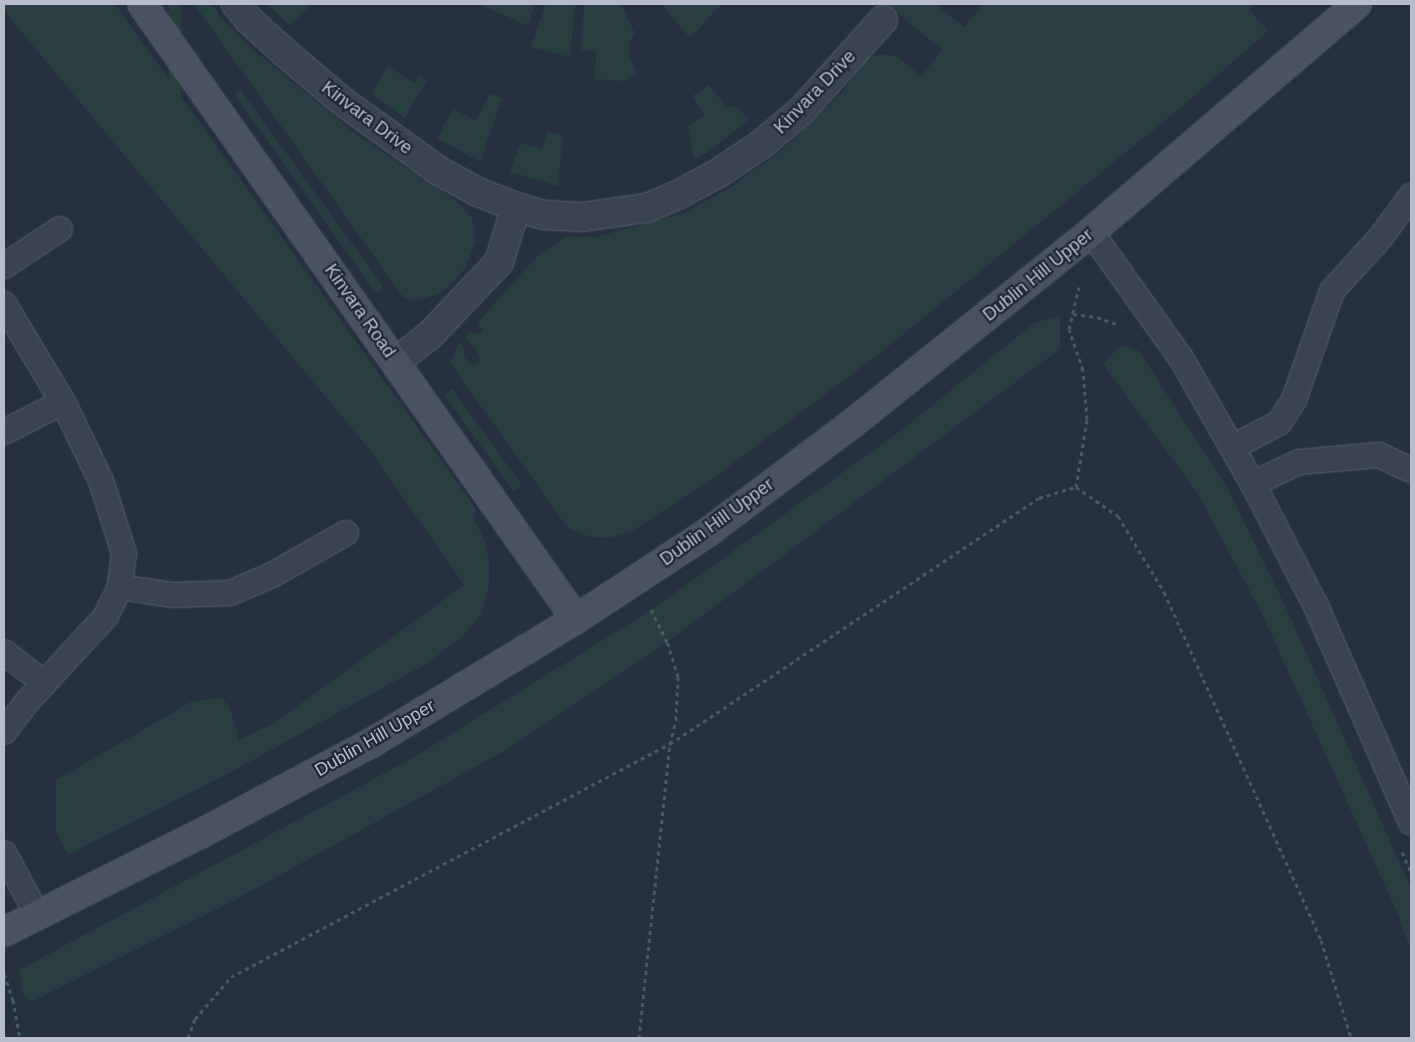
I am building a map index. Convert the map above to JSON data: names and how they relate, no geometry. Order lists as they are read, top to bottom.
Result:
{
  "streets": {
    "street": ["Kinvara Drive", "Dublin Hill Upper", "Kinvara Road"]
  },
  "crossings": [
    ["Dublin Hill Upper", "Kinvara Road"]
  ]
}
